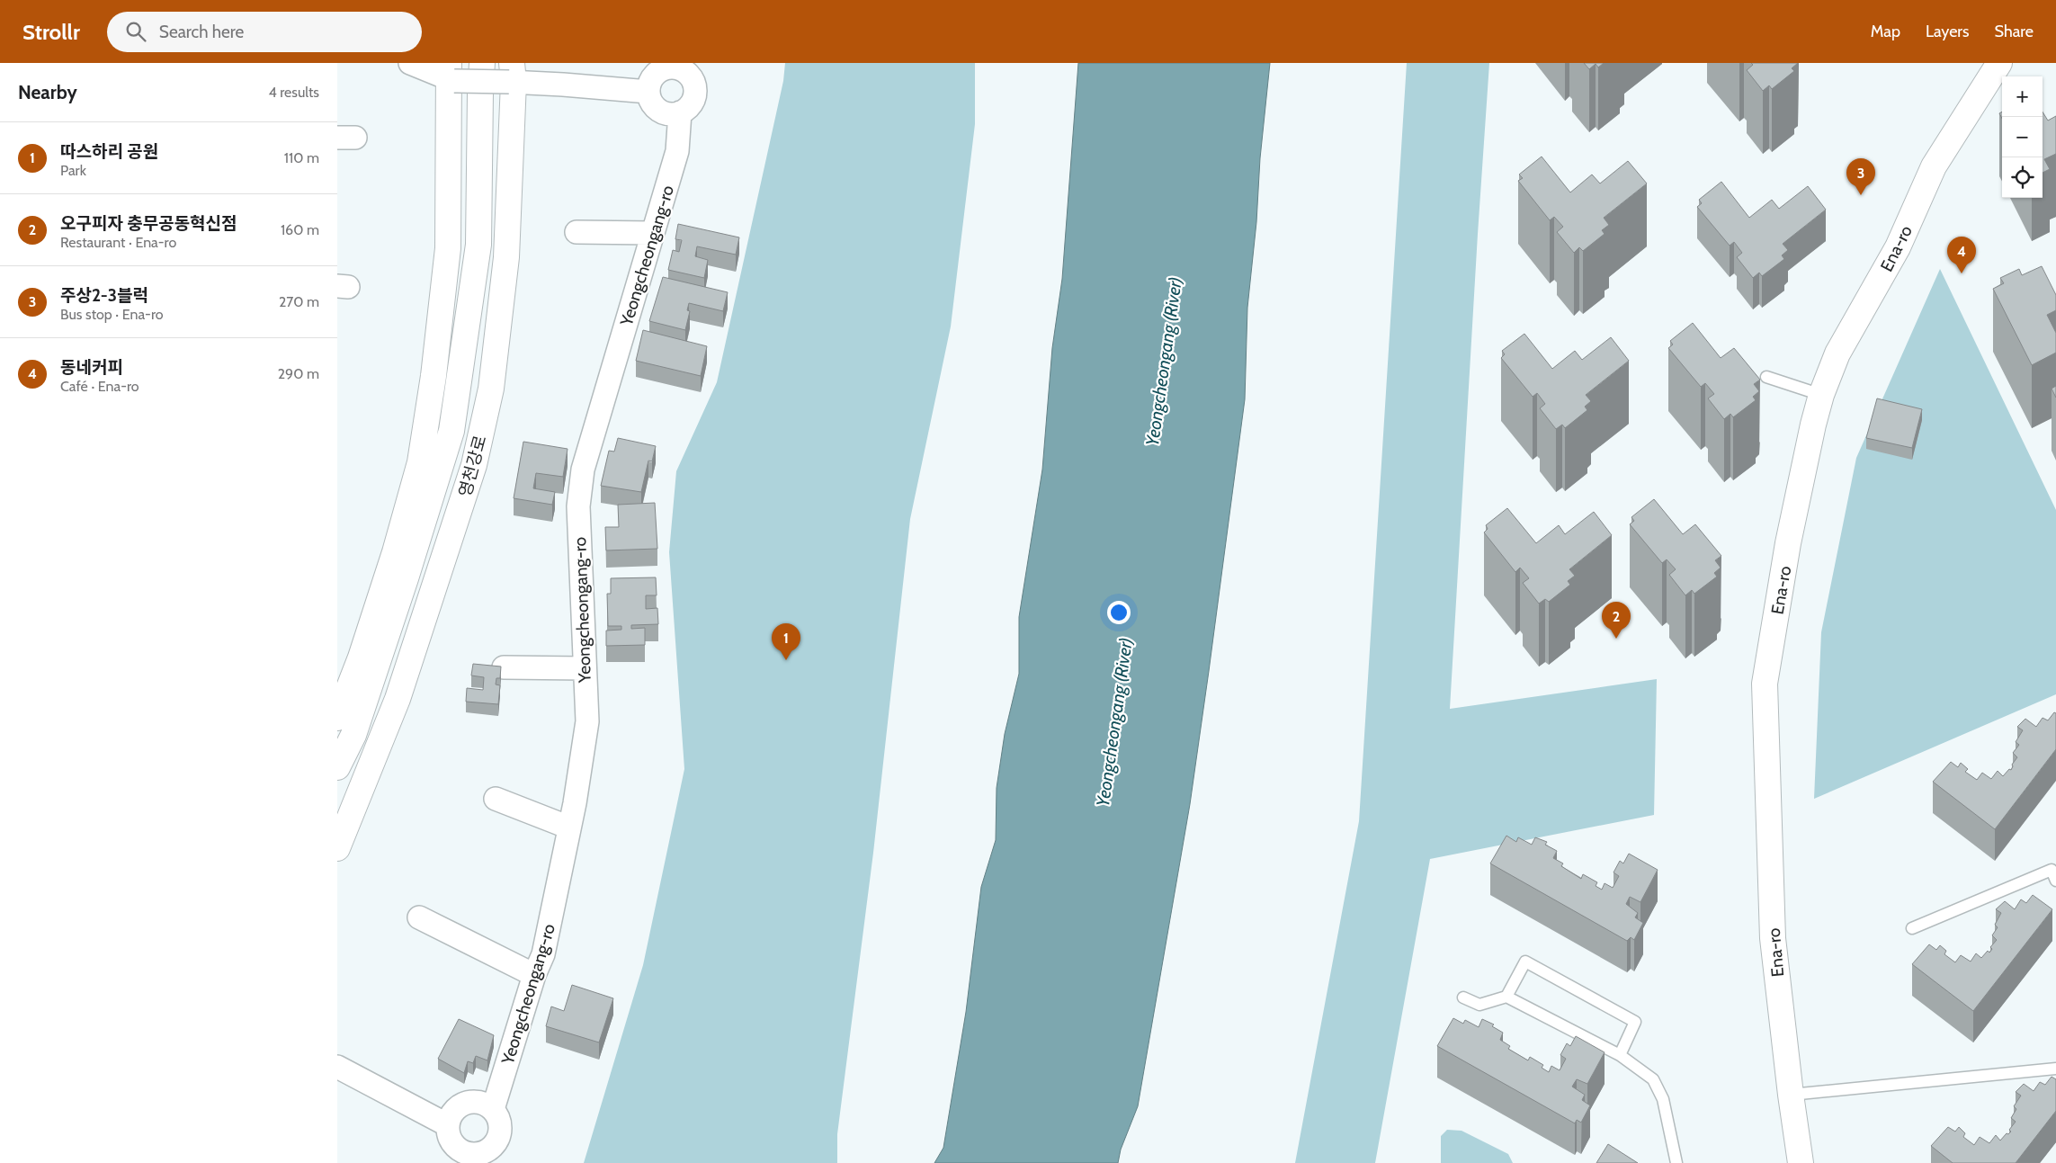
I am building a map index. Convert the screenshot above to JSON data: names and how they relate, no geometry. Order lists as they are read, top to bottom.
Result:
{
  "streets": {
    "street": ["Ena-ro", "Yeongcheongang-ro", "영천강로"]
  },
  "water": ["Yeongcheongang (River)"],
  "page": {
    "header": "Strollr",
    "search": "Search here",
    "nav": ["Map", "Layers", "Share"],
    "heading": ["Nearby", "4 results"],
    "map_buttons": ["+", "−"],
    "list": [
      {
        "mark": "1",
        "name": "따스하리 공원",
        "note": "Park",
        "value": "110 m"
      },
      {
        "mark": "2",
        "name": "오구피자 충무공동혁신점",
        "note": "Restaurant · Ena-ro",
        "value": "160 m"
      },
      {
        "mark": "3",
        "name": "주상2-3블럭",
        "note": "Bus stop · Ena-ro",
        "value": "270 m"
      },
      {
        "mark": "4",
        "name": "동네커피",
        "note": "Café · Ena-ro",
        "value": "290 m"
      }
    ],
    "pins": [
      "3",
      "4",
      "2",
      "1"
    ]
  }
}
